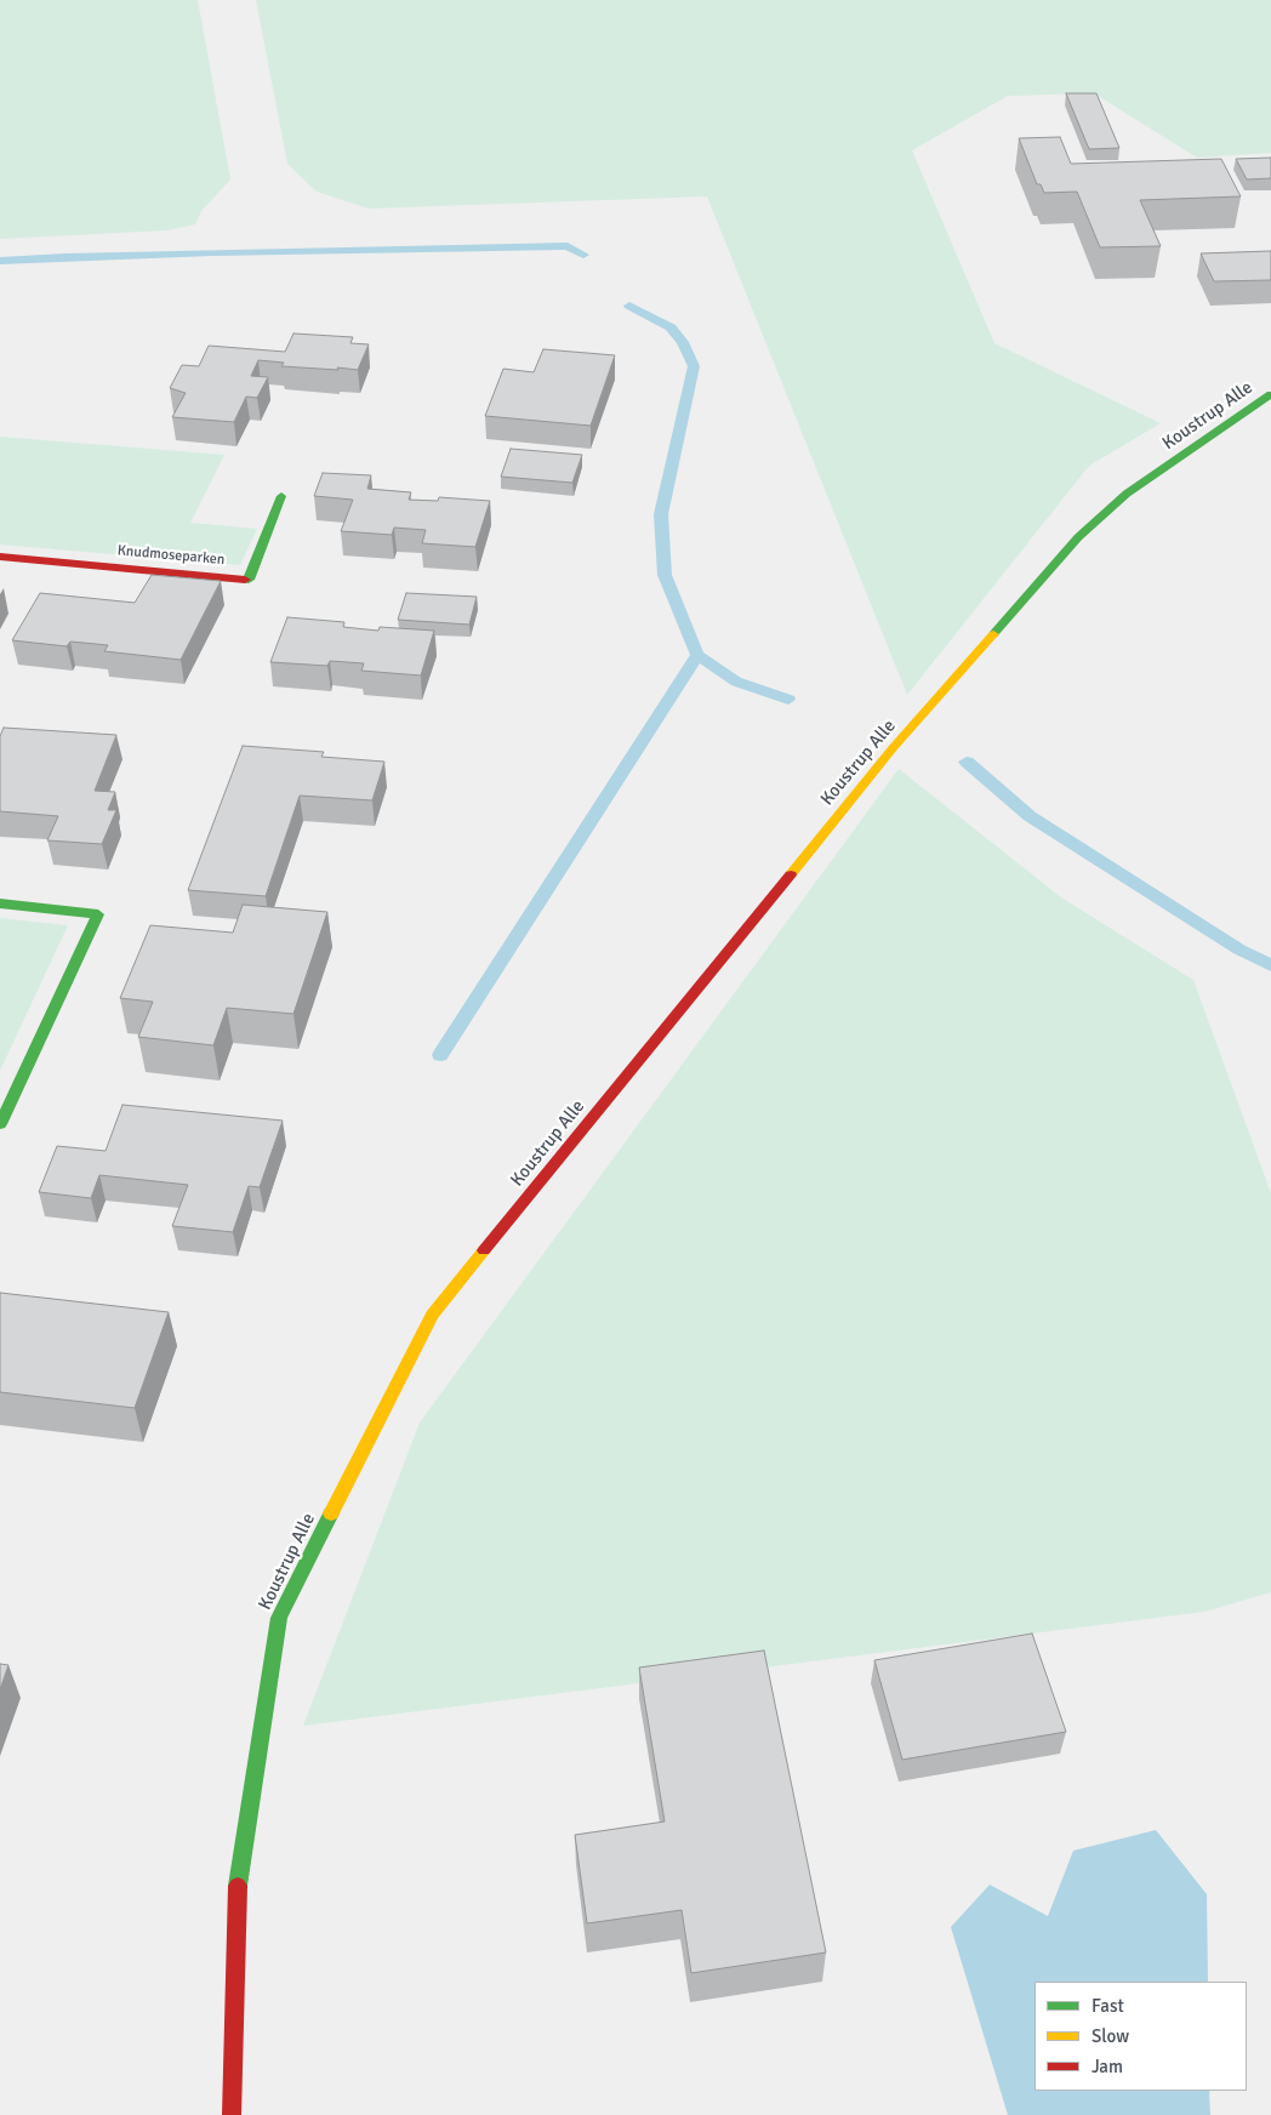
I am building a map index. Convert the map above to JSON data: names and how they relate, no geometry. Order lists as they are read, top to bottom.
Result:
{
  "streets": {
    "street": ["Koustrup Alle", "Knudmoseparken"]
  },
  "legend": ["Fast", "Slow", "Jam"]
}
